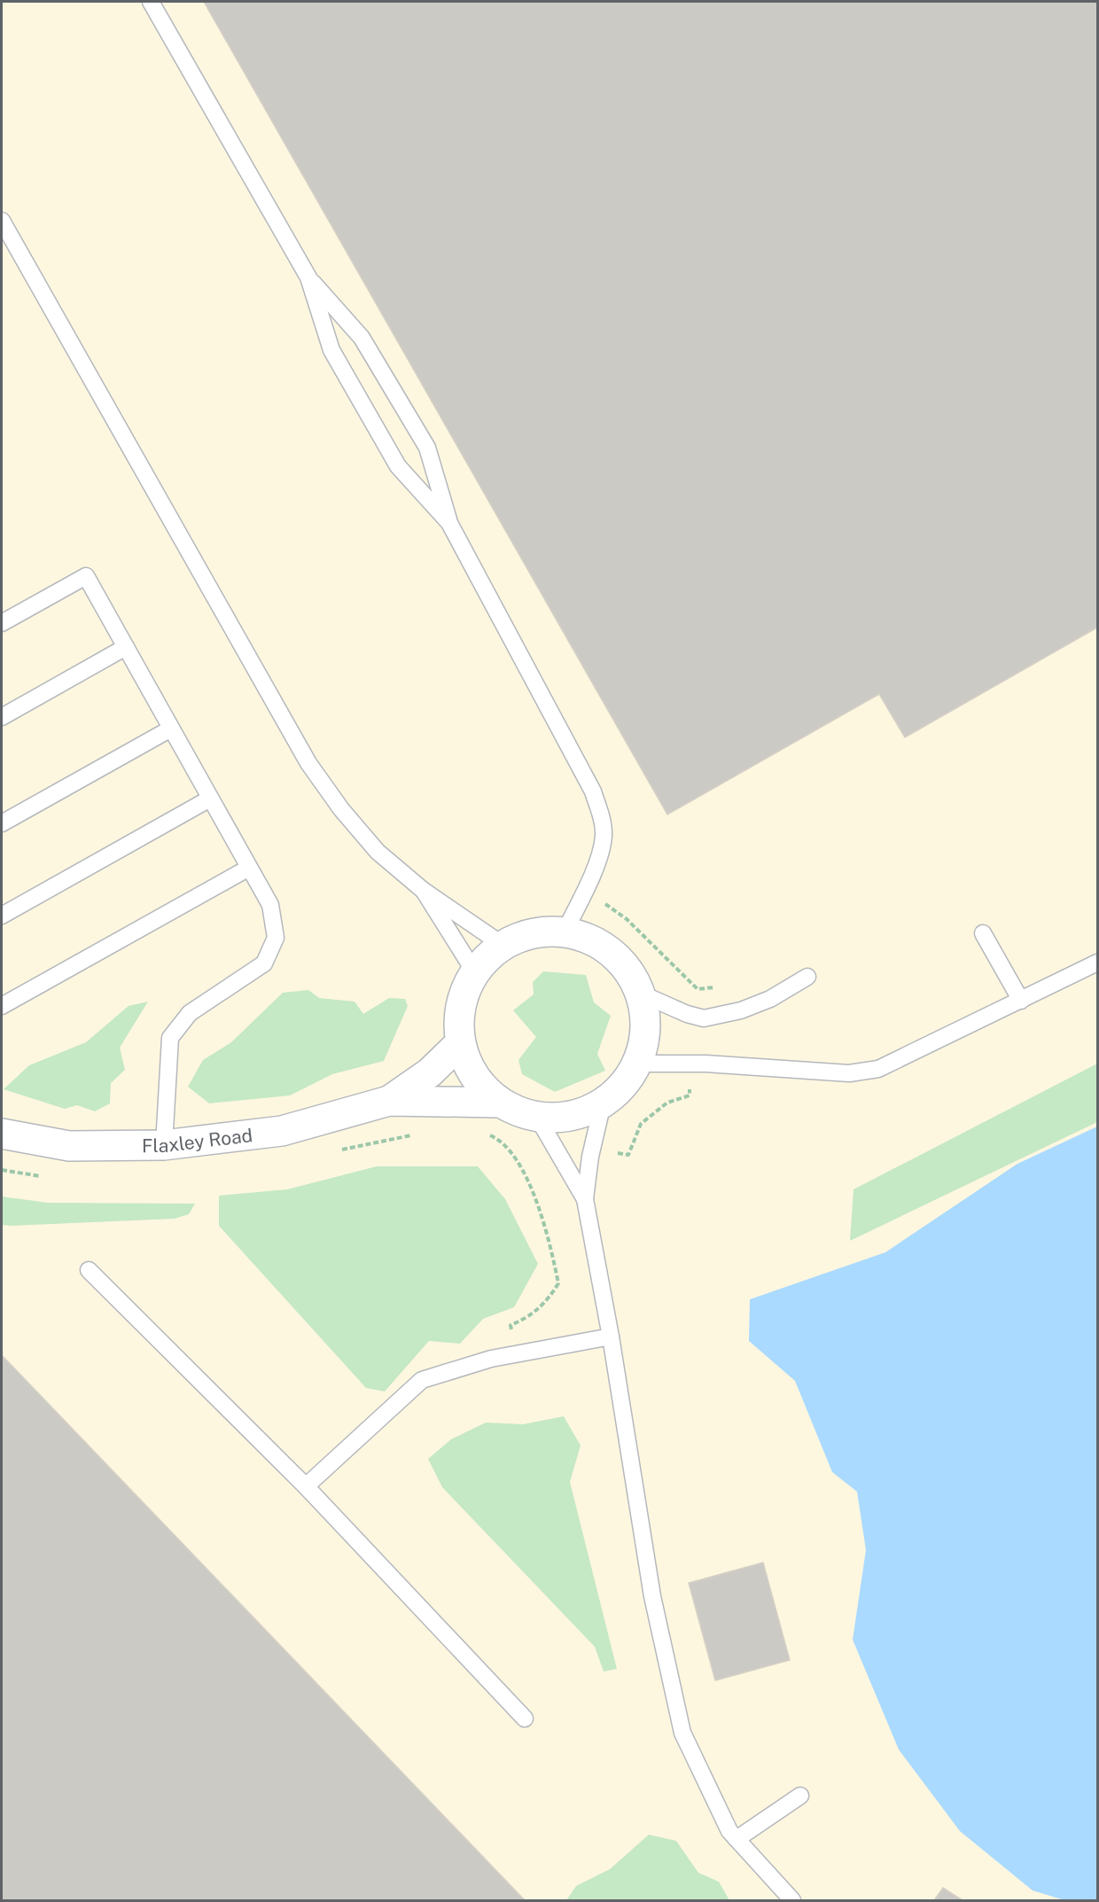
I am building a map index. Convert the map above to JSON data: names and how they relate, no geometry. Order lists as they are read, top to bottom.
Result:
{
  "streets": {
    "street": ["Flaxley Road"]
  }
}
